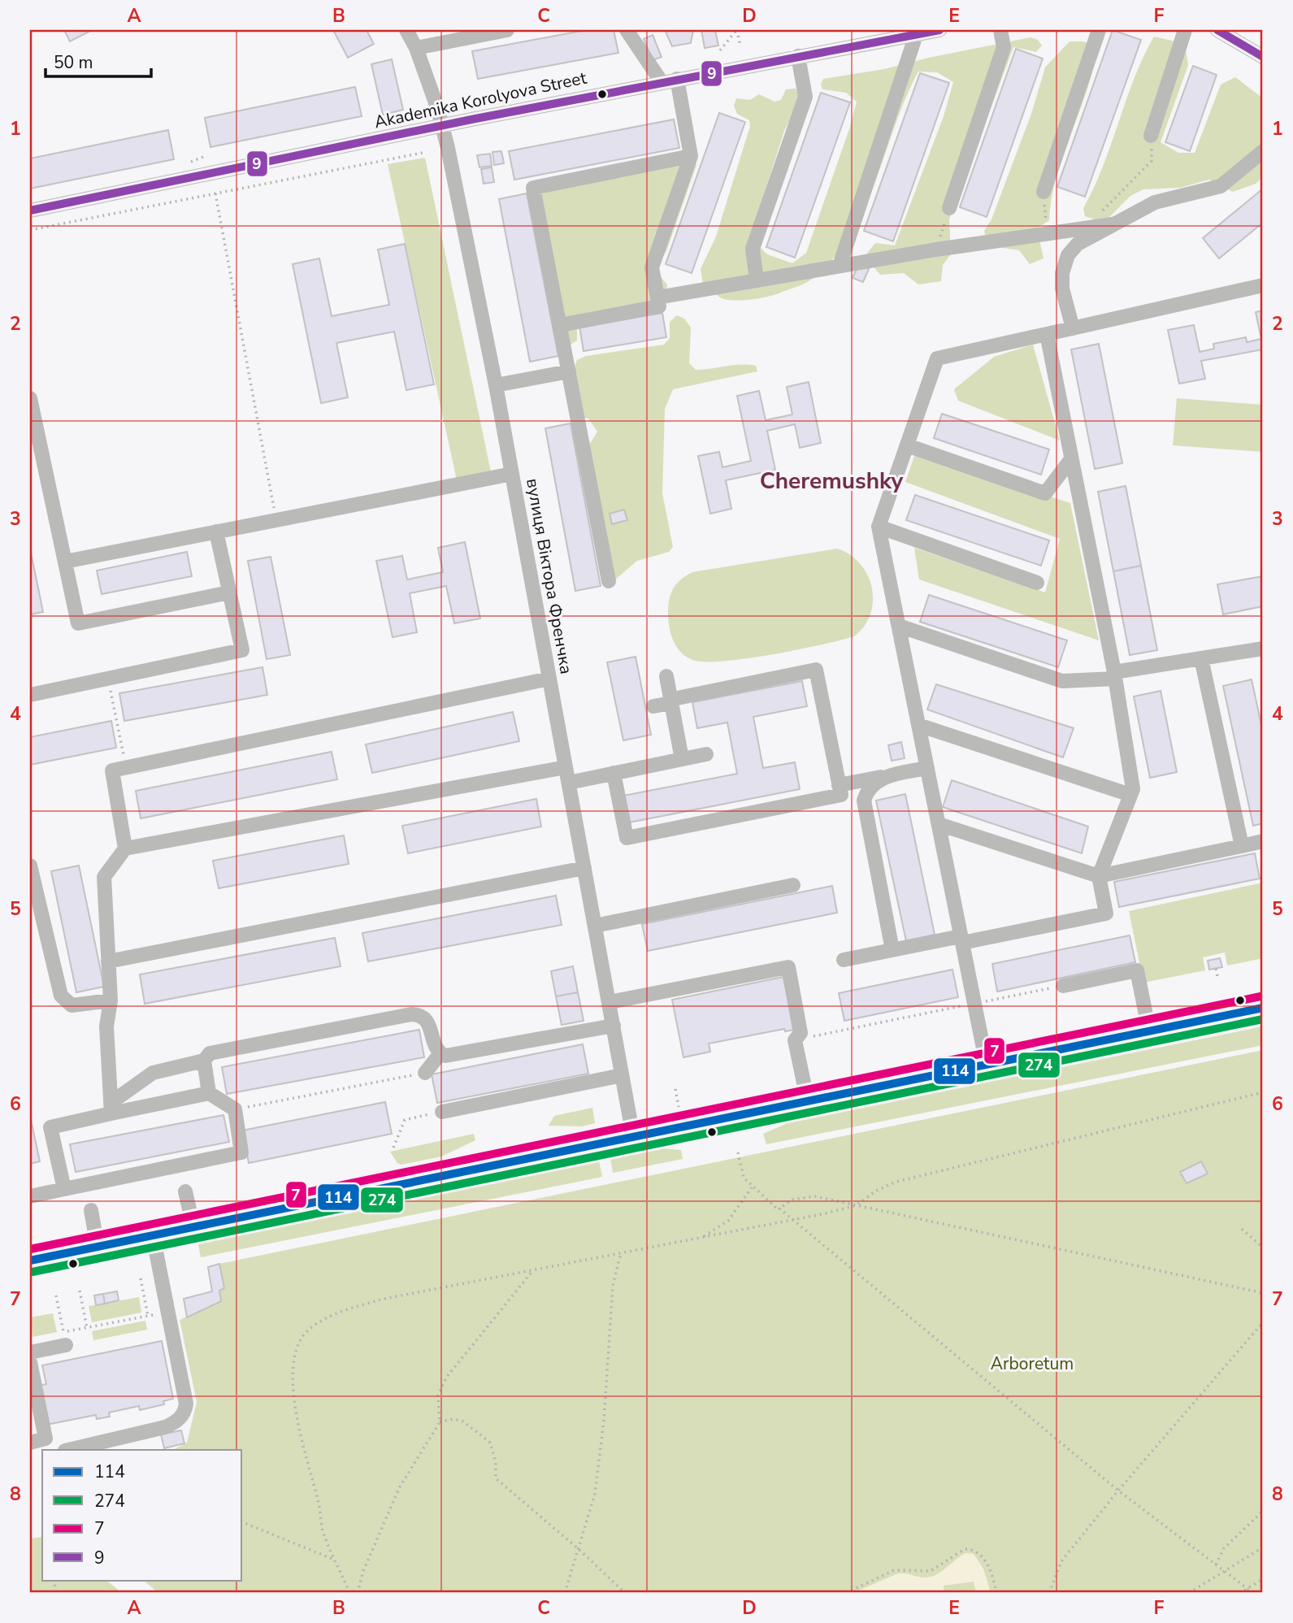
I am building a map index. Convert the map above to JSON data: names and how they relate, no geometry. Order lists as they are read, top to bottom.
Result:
{
  "streets": {
    "street": ["Akademika Korolyova Street", "вулиця Віктора Френчка"]
  },
  "crossings": [
    ["Akademika Korolyova Street", "вулиця Віктора Френчка"]
  ],
  "districts": ["Cheremushky"],
  "parks": ["Arboretum"],
  "lines": [
    "transit line 9",
    "transit line 7",
    "transit line 114",
    "transit line 274"
  ],
  "legend": [
    "114",
    "274",
    "7",
    "9"
  ],
  "scale_bar": "50 m",
  "grid": {
    "columns": [
      "A",
      "B",
      "C",
      "D",
      "E",
      "F"
    ],
    "rows": [
      "1",
      "2",
      "3",
      "4",
      "5",
      "6",
      "7",
      "8"
    ]
  }
}
